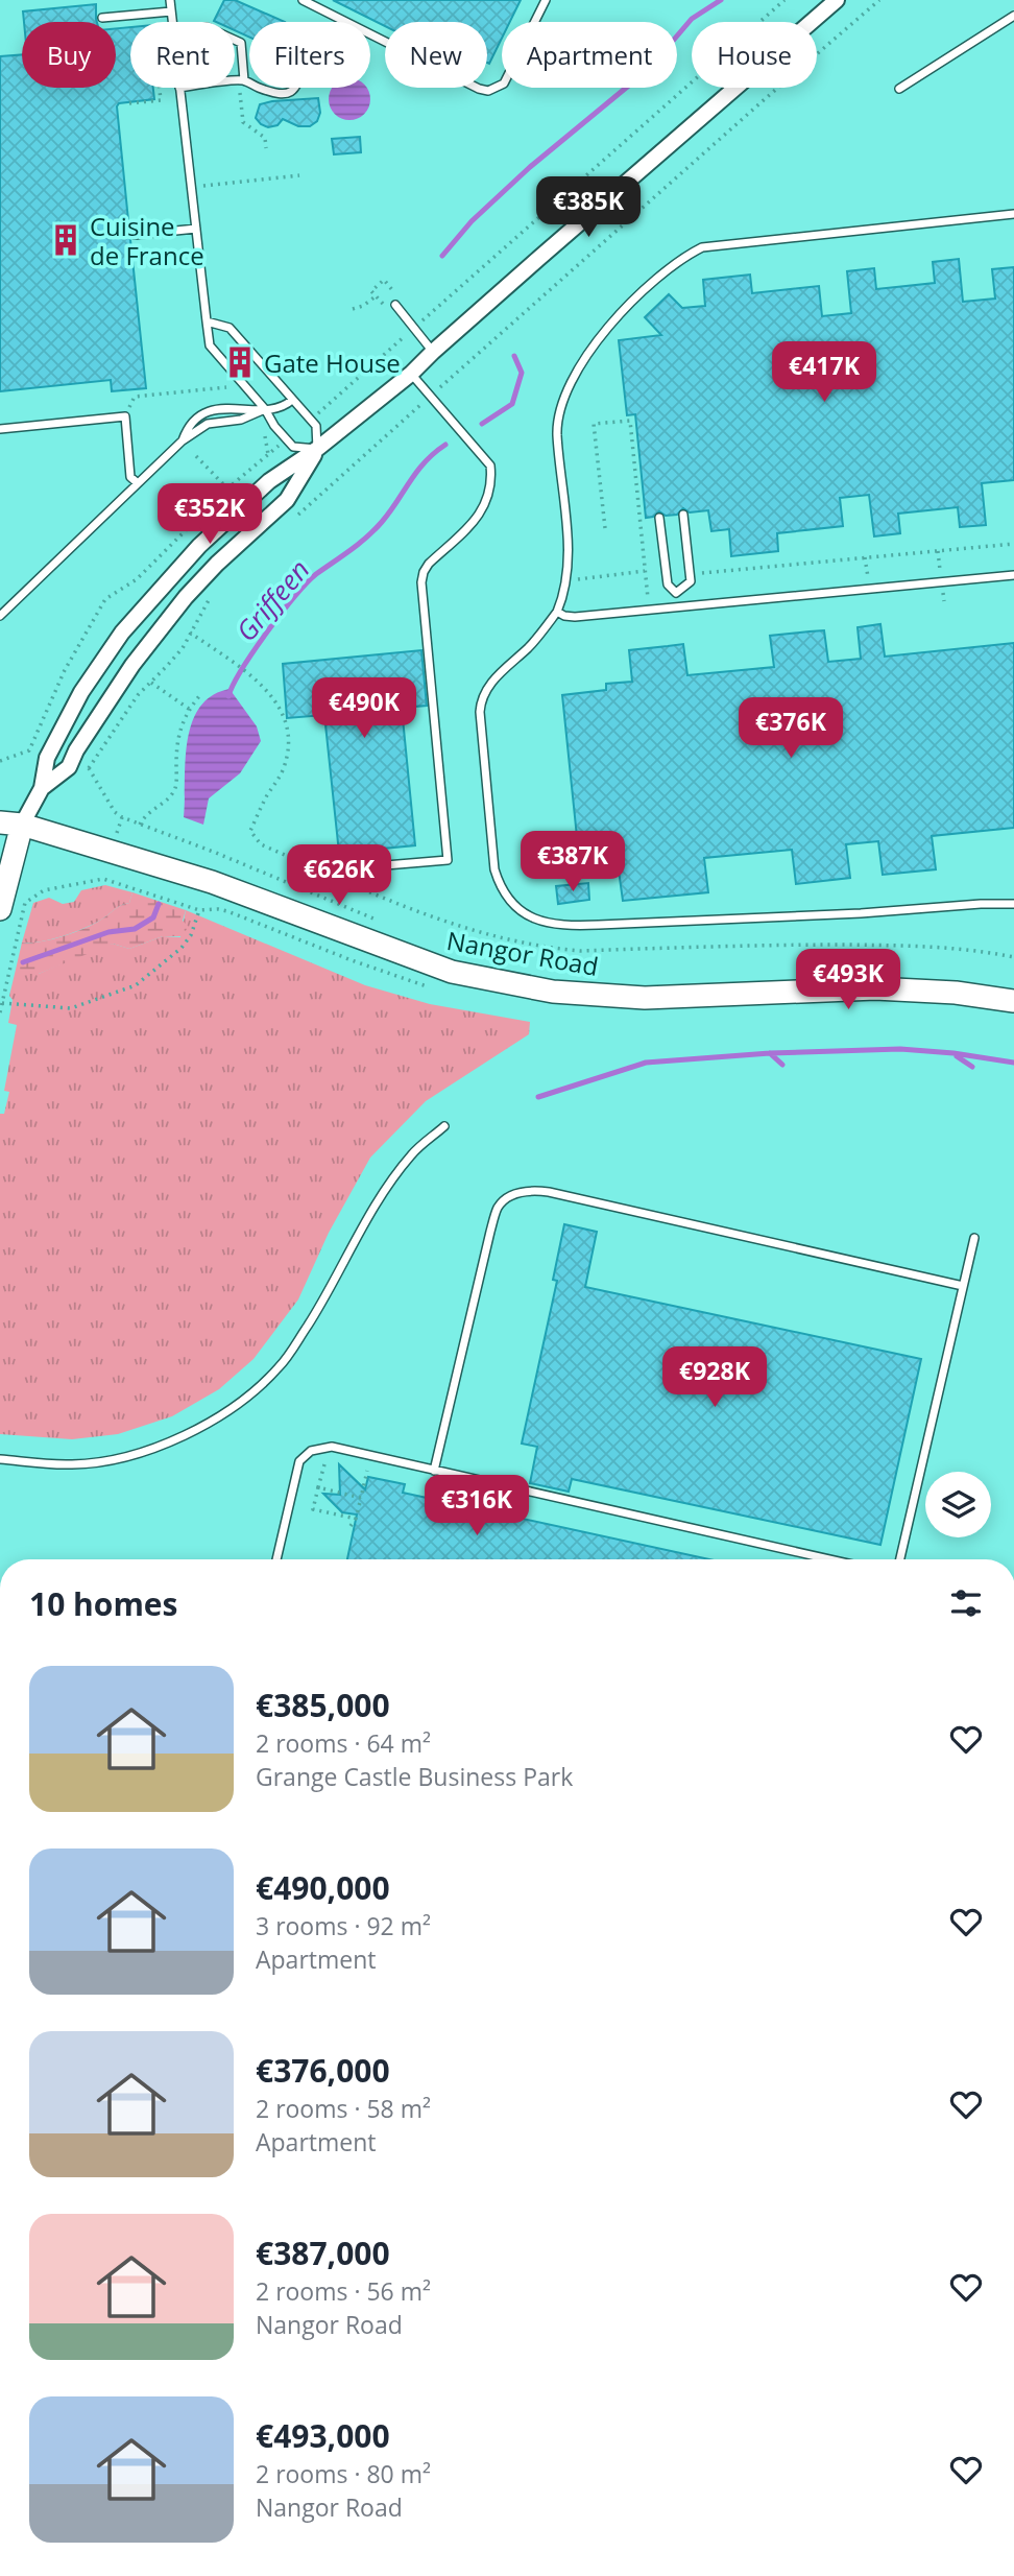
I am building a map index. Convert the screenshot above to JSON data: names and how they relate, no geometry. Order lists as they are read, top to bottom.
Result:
{
  "streets": {
    "main road": ["Nangor Road"]
  },
  "water": ["Griffeen"],
  "places": {
    "building": ["Cuisine de France", "Gate House"]
  },
  "page": {
    "chip": [
      "Buy",
      "Rent",
      "Filters",
      "New",
      "Apartment",
      "House"
    ],
    "price": [
      "€385K",
      "€417K",
      "€352K",
      "€490K",
      "€376K",
      "€387K",
      "€626K",
      "€493K",
      "€928K",
      "€316K"
    ],
    "heading": "10 homes",
    "list": [
      {
        "name": "€385,000",
        "note": "2 rooms · 64 m² · Grange Castle Business Park"
      },
      {
        "name": "€490,000",
        "note": "3 rooms · 92 m² · Apartment"
      },
      {
        "name": "€376,000",
        "note": "2 rooms · 58 m² · Apartment"
      },
      {
        "name": "€387,000",
        "note": "2 rooms · 56 m² · Nangor Road"
      },
      {
        "name": "€493,000",
        "note": "2 rooms · 80 m² · Nangor Road"
      }
    ]
  }
}
